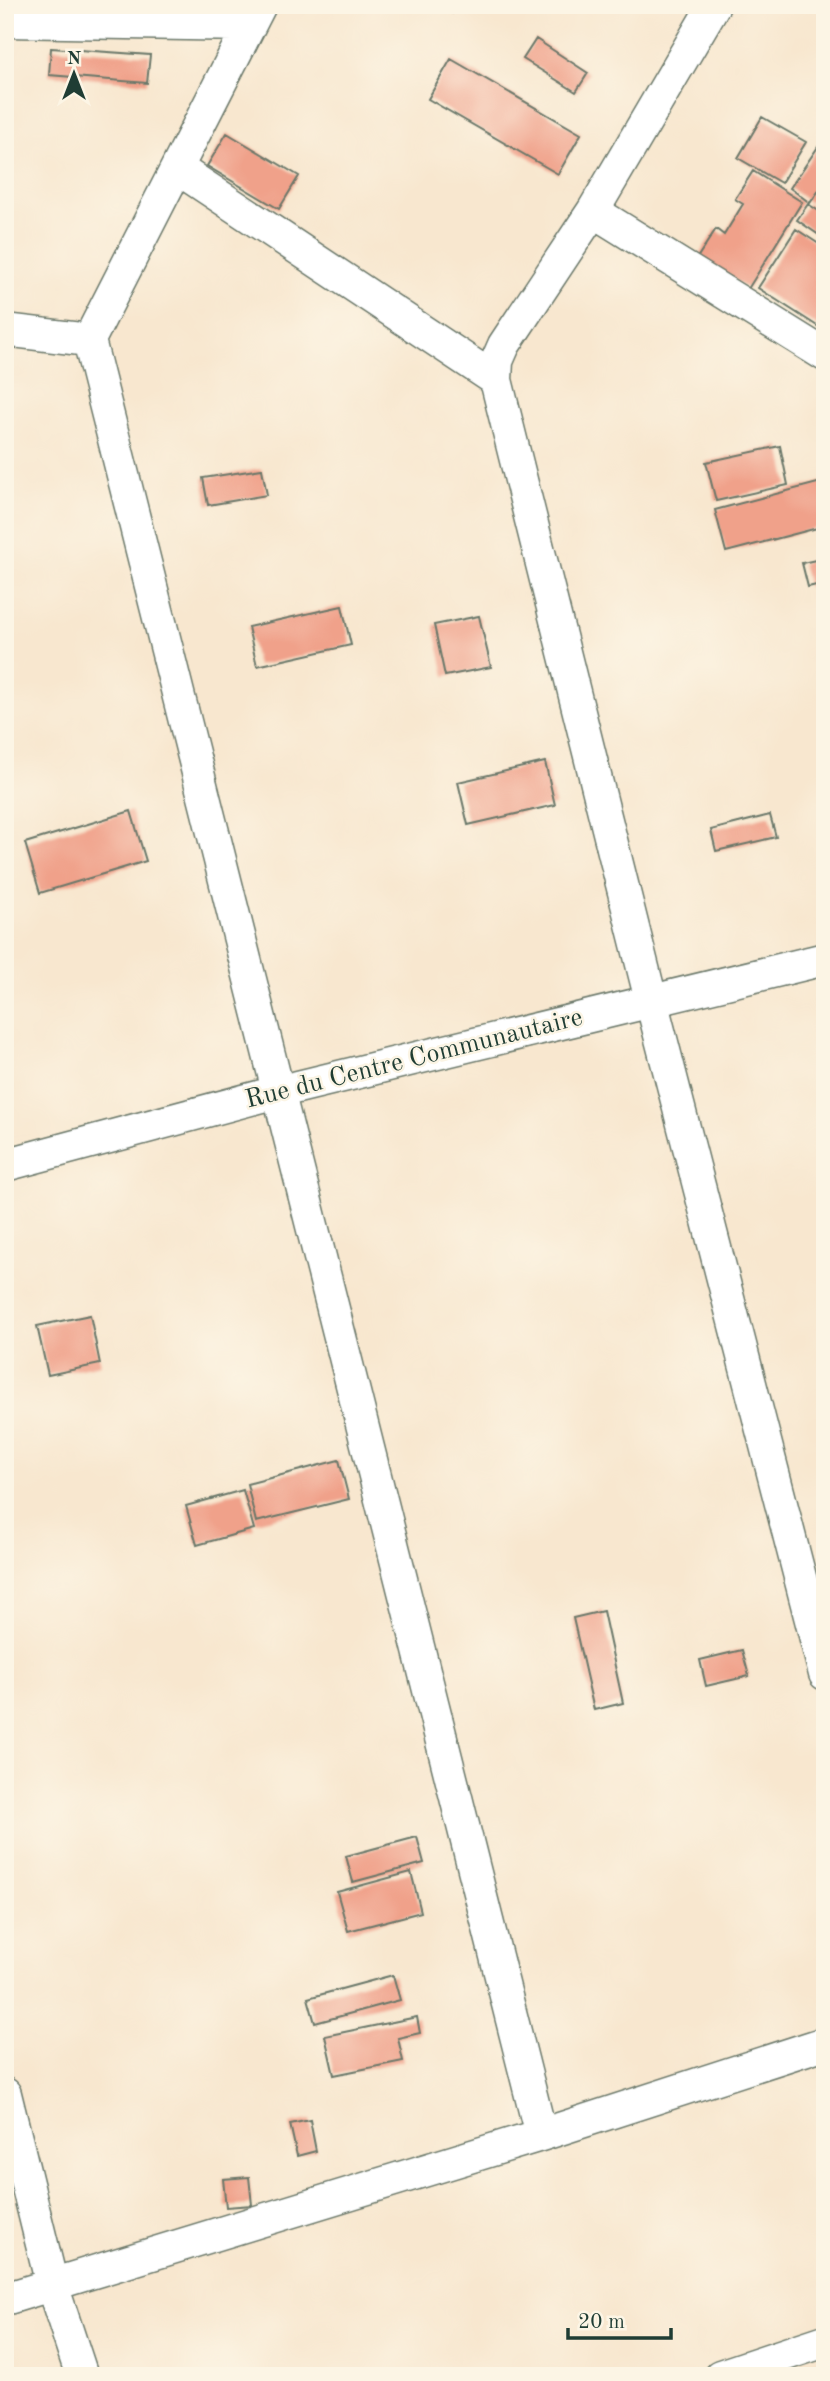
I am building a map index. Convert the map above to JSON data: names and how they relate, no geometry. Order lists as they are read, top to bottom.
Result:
{
  "streets": {
    "street": ["Rue du Centre Communautaire"]
  },
  "scale_bar": "20 m",
  "north": "top"
}
